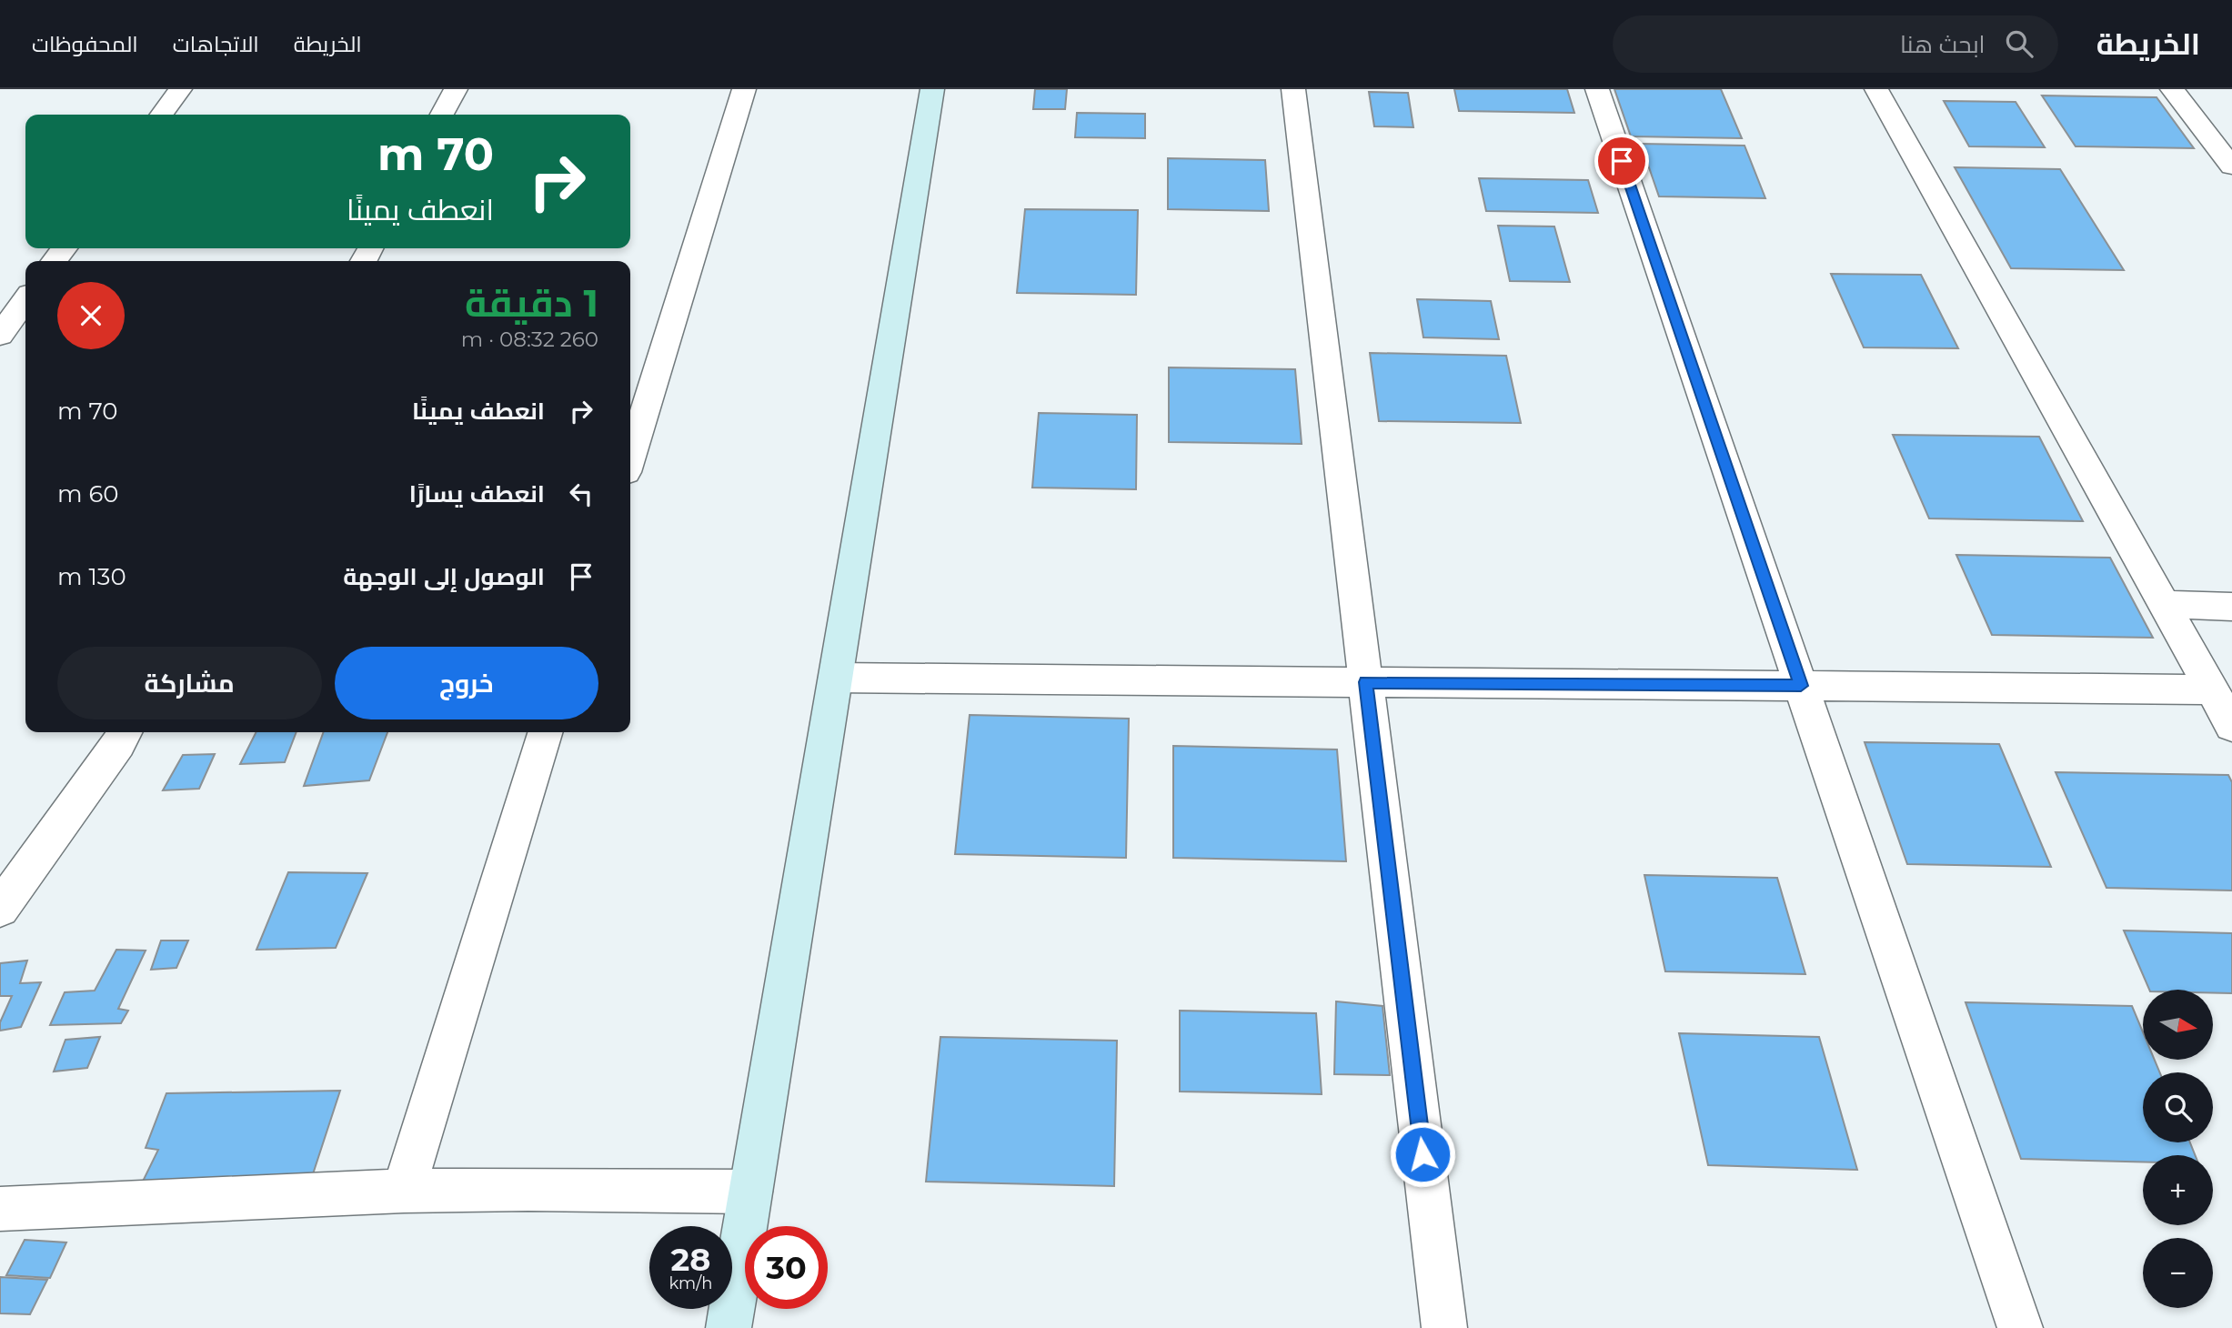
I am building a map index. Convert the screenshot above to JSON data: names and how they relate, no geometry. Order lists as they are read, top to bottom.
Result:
{
  "north": "right",
  "page": {
    "header": "الخريطة",
    "search": "ابحث هنا",
    "nav": ["الخريطة", "الاتجاهات", "المحفوظات"],
    "turn": ["70 m", "انعطف يمينًا"],
    "heading": ["1 دقيقة", "260 m · 08:32"],
    "list": [
      {
        "name": "انعطف يمينًا",
        "value": "70 m"
      },
      {
        "name": "انعطف يسارًا",
        "value": "60 m"
      },
      {
        "name": "الوصول إلى الوجهة",
        "value": "130 m"
      }
    ],
    "buttons": ["خروج", "مشاركة"],
    "map_buttons": ["+", "−"],
    "speed": "28 km/h",
    "limit": "30"
  }
}
